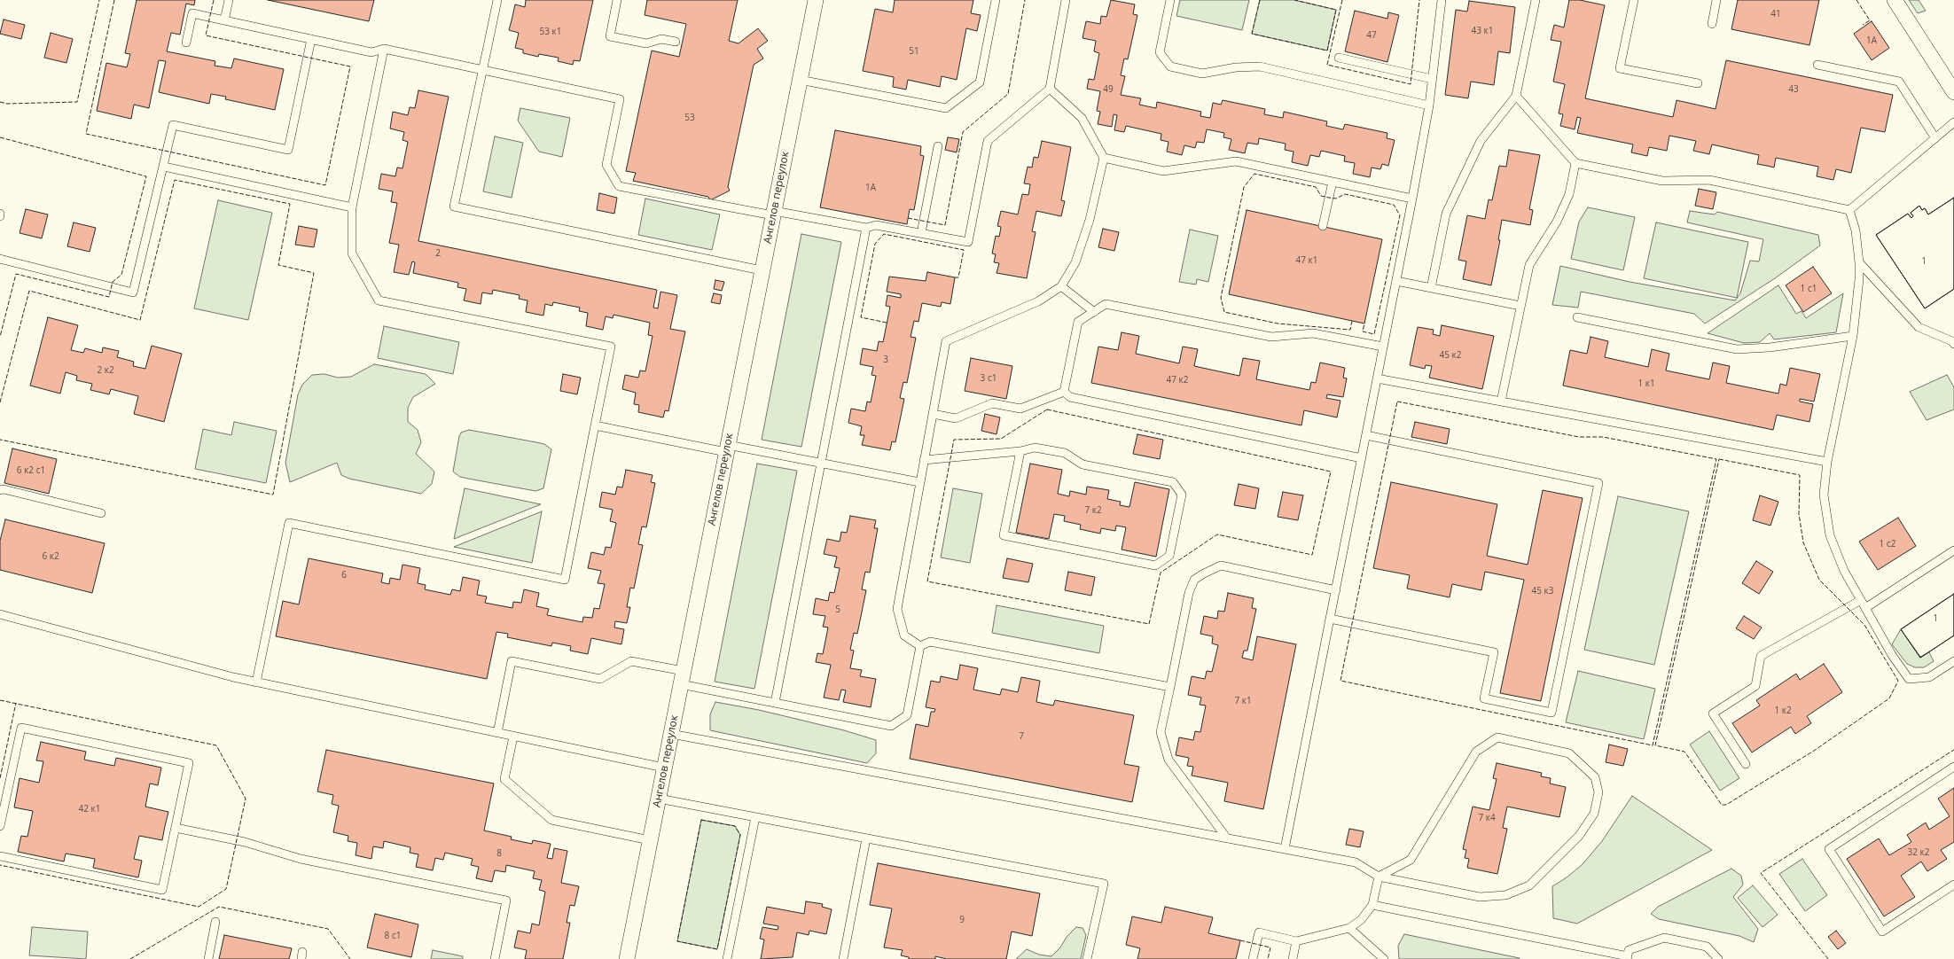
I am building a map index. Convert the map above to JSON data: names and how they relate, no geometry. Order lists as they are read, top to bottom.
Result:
{
  "streets": {
    "street": ["Ангелов переулок"]
  },
  "house_numbers": [
    "41",
    "43 к1",
    "53 к1",
    "47",
    "1А",
    "51",
    "49",
    "43",
    "53",
    "1А",
    "2",
    "47 к1",
    "1",
    "1 с1",
    "45 к2",
    "3",
    "2 к2",
    "3 с1",
    "47 к2",
    "1 к1",
    "6 к2 с1",
    "7 к2",
    "1 с2",
    "6 к2",
    "6",
    "45 к3",
    "5",
    "1",
    "7 к1",
    "1 к2",
    "7",
    "42 к1",
    "7 к4",
    "32 к2",
    "8",
    "9",
    "8 с1"
  ]
}
